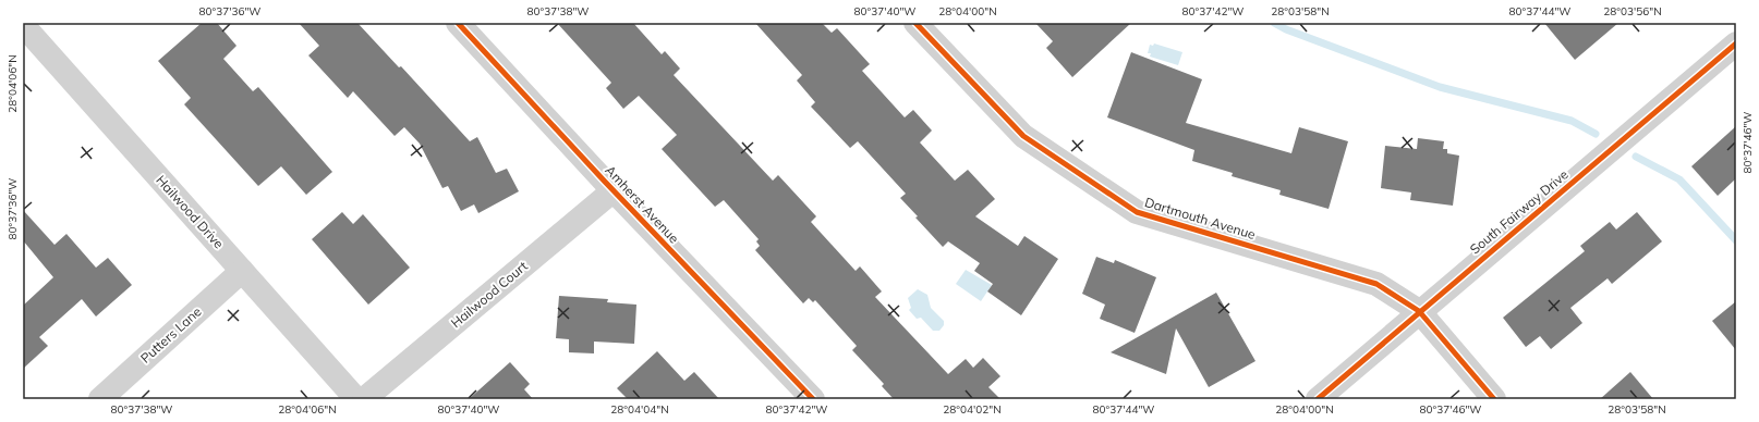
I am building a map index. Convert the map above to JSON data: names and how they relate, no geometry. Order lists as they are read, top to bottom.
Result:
{
  "streets": {
    "street": [
      "Amherst Avenue",
      "Hailwood Drive",
      "South Fairway Drive",
      "Dartmouth Avenue",
      "Hailwood Court",
      "Putters Lane"
    ]
  },
  "crossings": [
    ["Amherst Avenue", "Hailwood Court"],
    ["Hailwood Drive", "Putters Lane"],
    ["South Fairway Drive", "Dartmouth Avenue"]
  ],
  "coordinates": [
    "80°37'36\"W",
    "80°37'38\"W",
    "80°37'40\"W",
    "28°04'00\"N",
    "80°37'42\"W",
    "28°03'58\"N",
    "80°37'44\"W",
    "28°03'56\"N",
    "28°04'06\"N",
    "80°37'46\"W",
    "28°04'04\"N",
    "28°04'02\"N"
  ]
}
